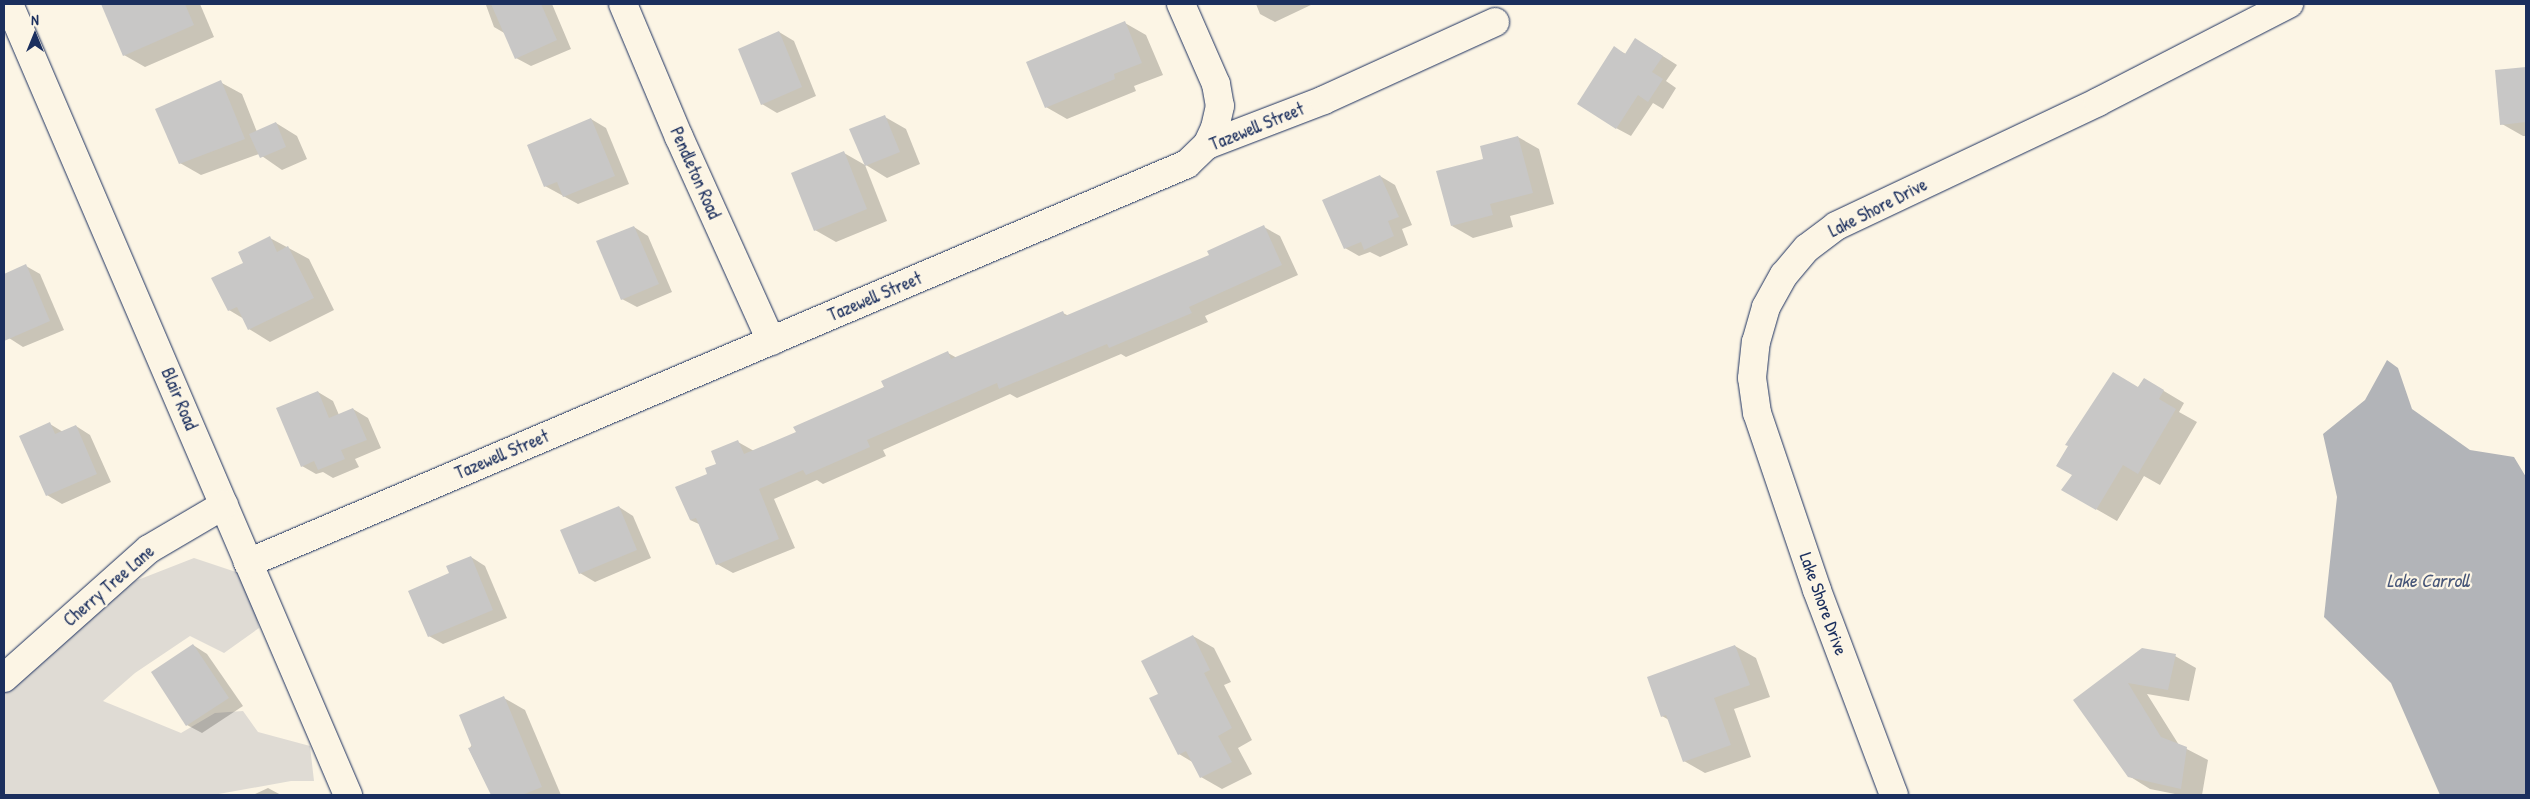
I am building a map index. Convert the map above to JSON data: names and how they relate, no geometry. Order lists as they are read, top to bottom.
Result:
{
  "streets": {
    "street": [
      "Tazewell Street",
      "Pendleton Road",
      "Lake Shore Drive",
      "Blair Road",
      "Cherry Tree Lane"
    ]
  },
  "crossings": [
    ["Tazewell Street", "Pendleton Road"],
    ["Tazewell Street", "Blair Road"],
    ["Blair Road", "Cherry Tree Lane"]
  ],
  "water": ["Lake Carroll"],
  "north": "top"
}
